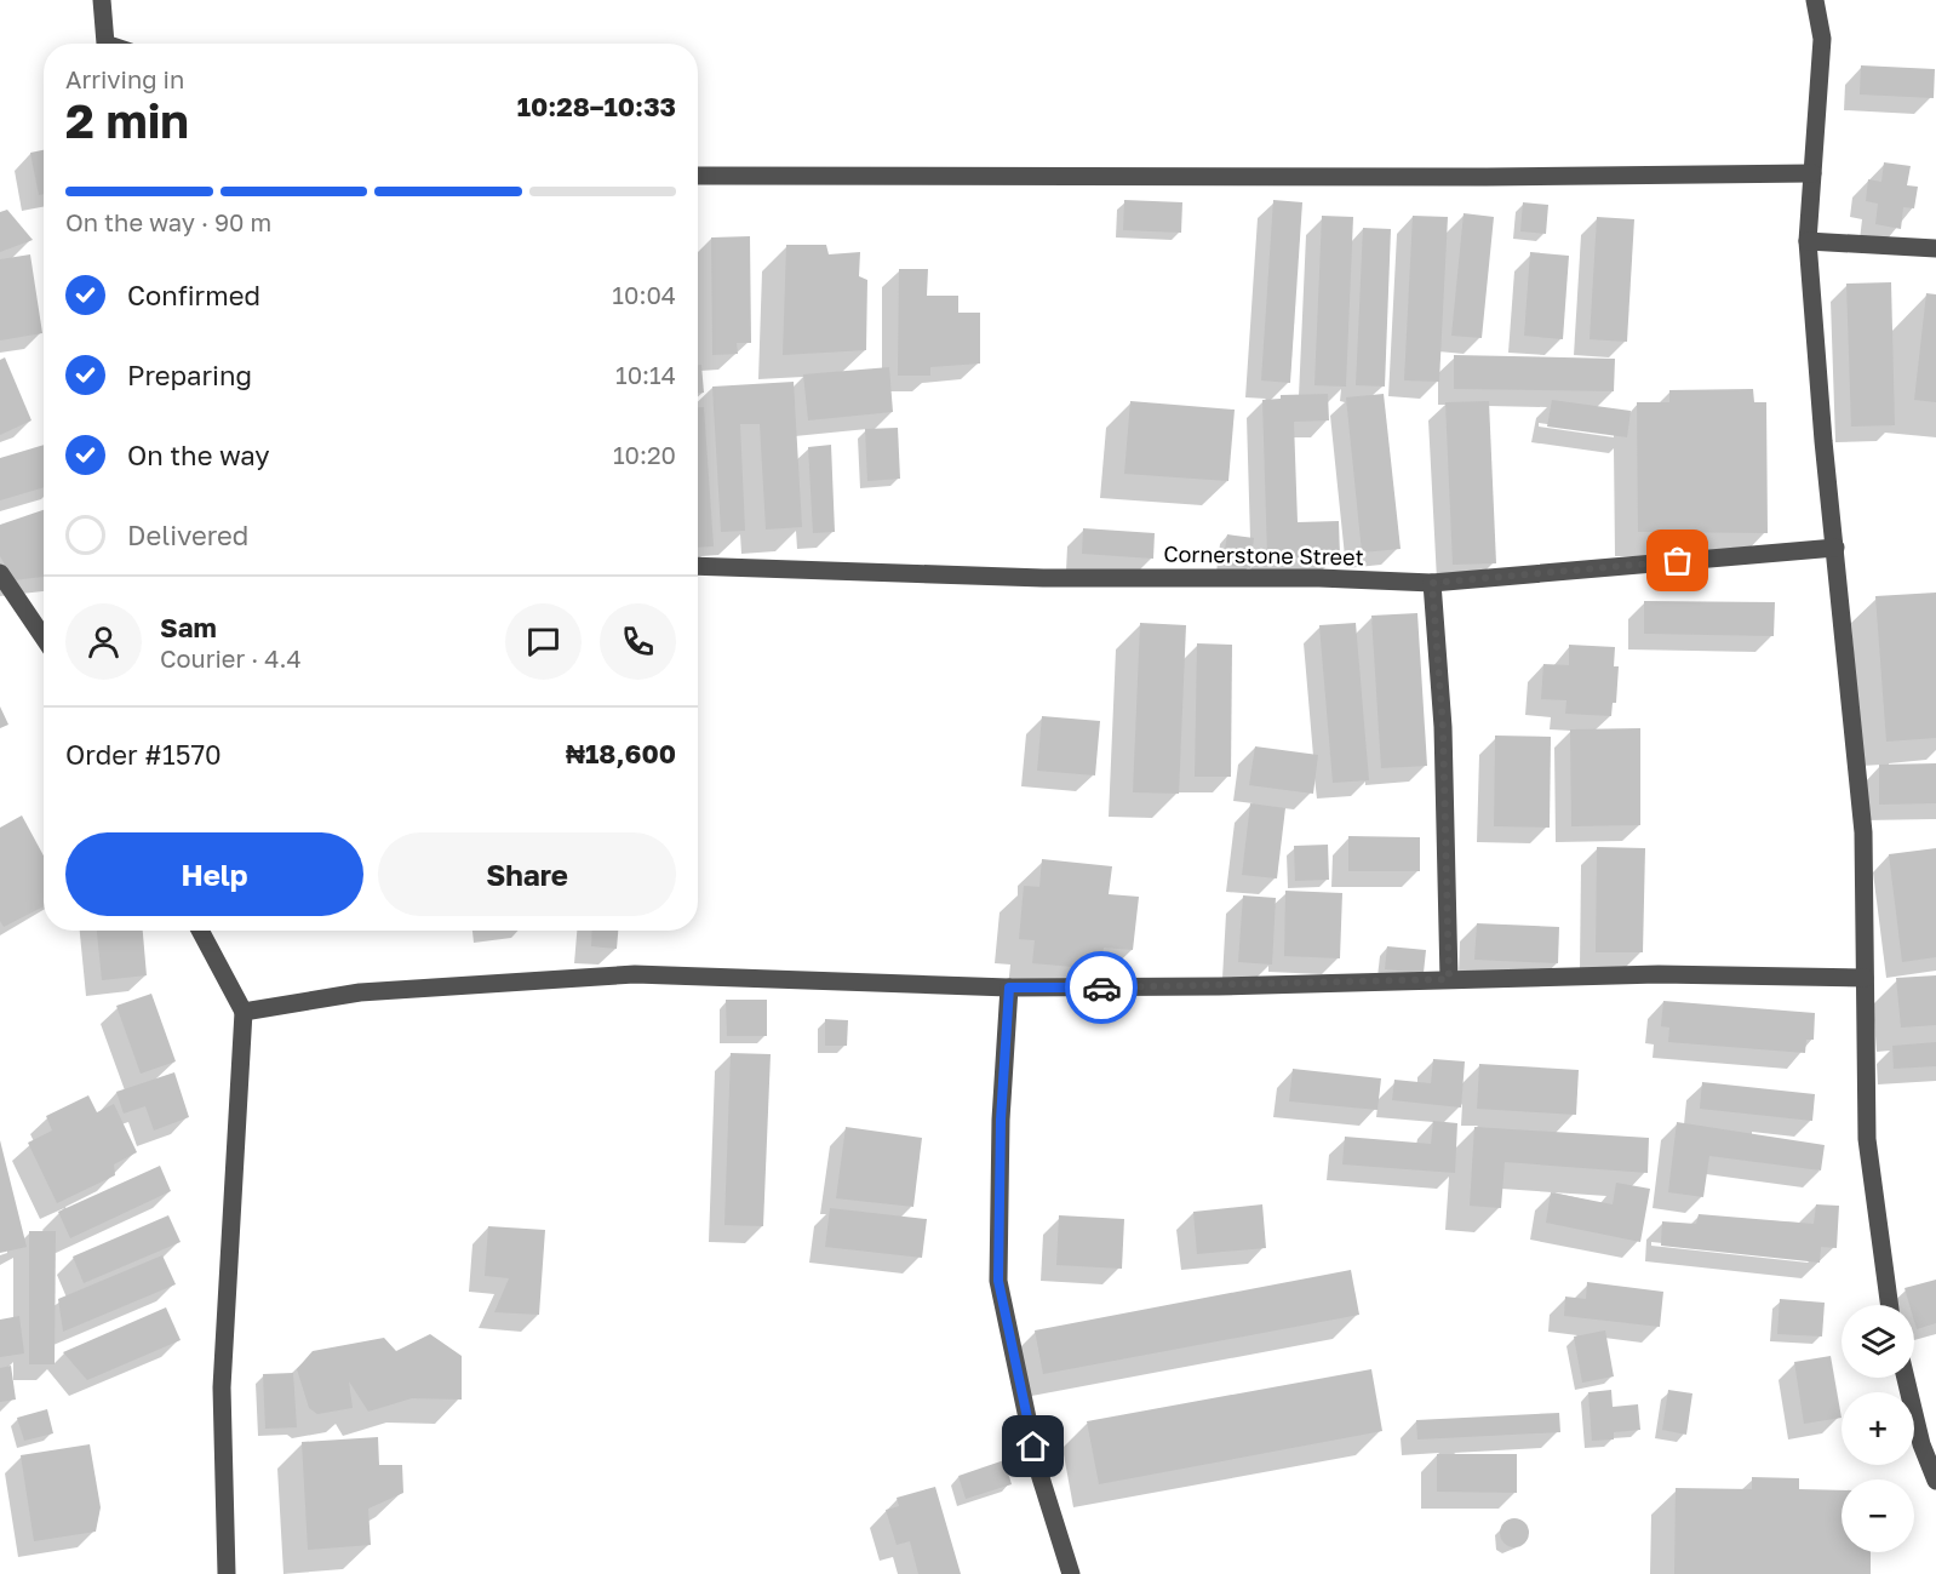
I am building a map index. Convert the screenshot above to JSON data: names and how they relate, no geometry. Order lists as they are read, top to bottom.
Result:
{
  "streets": {
    "street": ["Cornerstone Street"]
  },
  "page": {
    "heading": ["2 min", "Arriving in", "10:28–10:33"],
    "panel": [
      "Sam",
      "Courier · 4.4",
      "Order #1570",
      "₦18,600"
    ],
    "bar": "On the way · 90 m",
    "list": [
      ["Confirmed", "10:04"],
      ["Preparing", "10:14"],
      ["On the way", "10:20"],
      "Delivered"
    ],
    "buttons": ["Help", "Share"],
    "map_buttons": ["+", "−"]
  }
}
